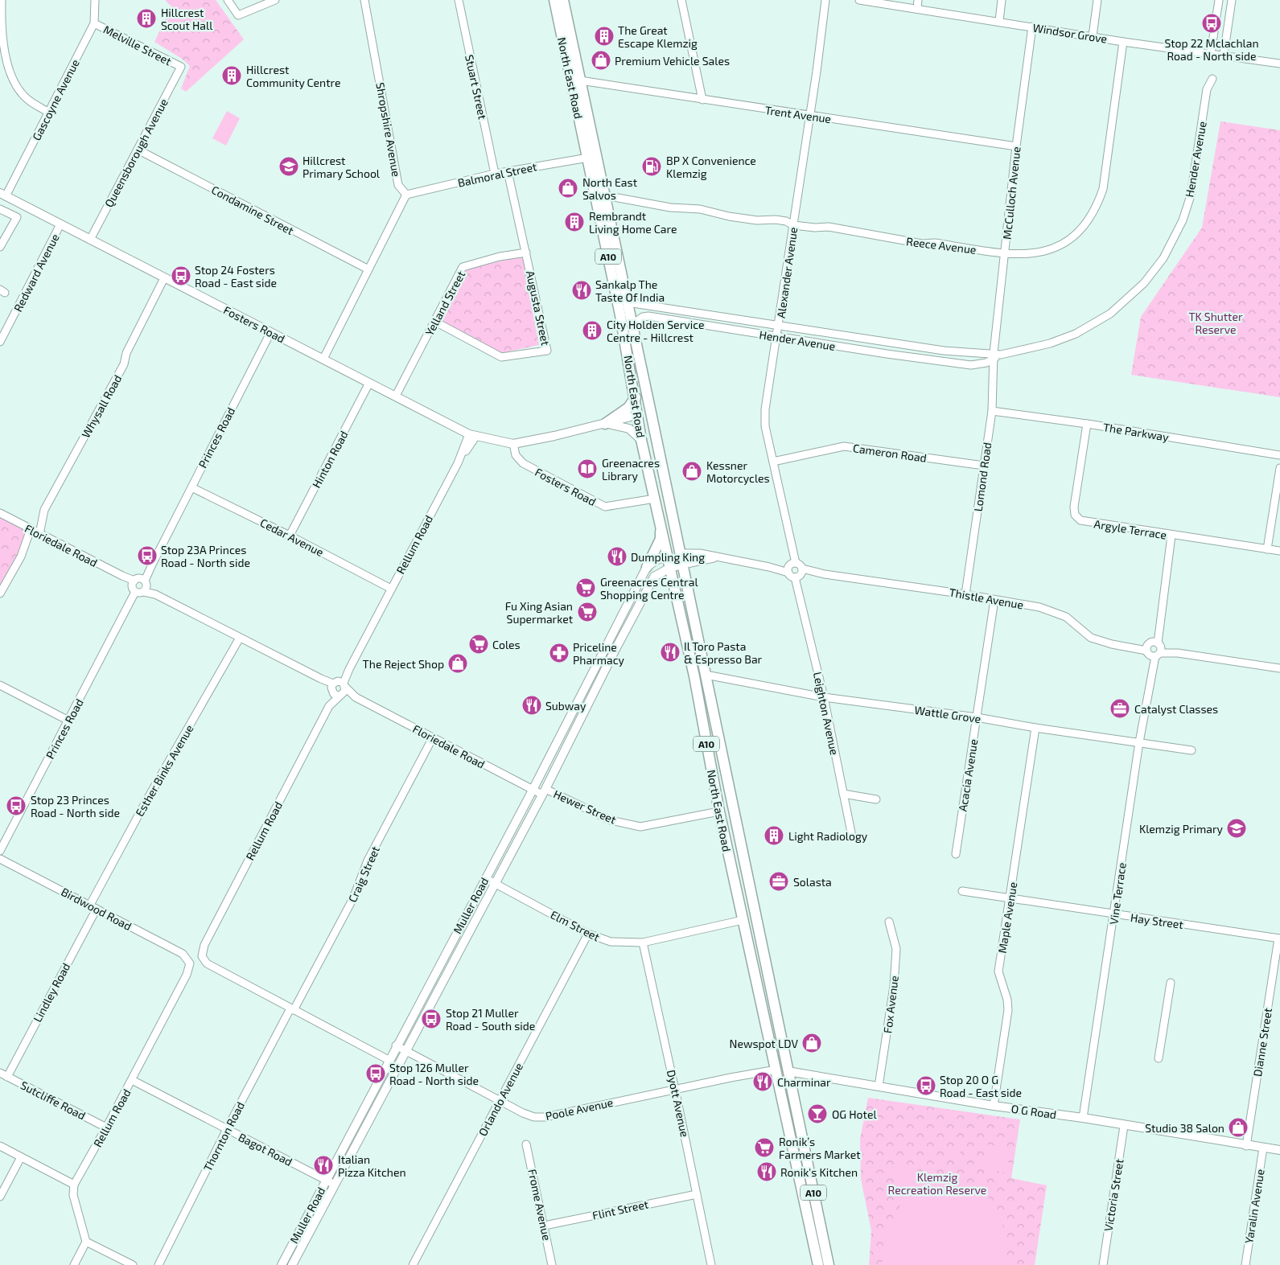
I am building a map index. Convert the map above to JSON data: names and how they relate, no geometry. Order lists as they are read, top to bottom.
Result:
{
  "streets": {
    "highway": ["North East Road", "A10"],
    "main road": ["Fosters Road", "Muller Road", "O G Road"],
    "street": [
      "Windsor Grove",
      "Melville Street",
      "Stuart Street",
      "Gascoyne Avenue",
      "Trent Avenue",
      "Shropshire Avenue",
      "Queensborough Avenue",
      "Hender Avenue",
      "Balmoral Street",
      "McCulloch Avenue",
      "Condamine Street",
      "Reece Avenue",
      "Redward Avenue",
      "Alexander Avenue",
      "Yelland Street",
      "Augusta Street",
      "Whysall Road",
      "The Parkway",
      "Princes Road",
      "Cameron Road",
      "Hinton Road",
      "Lomond Road",
      "Argyle Terrace",
      "Cedar Avenue",
      "Rellum Road",
      "Floriedale Road",
      "Thistle Avenue",
      "Leighton Avenue",
      "Wattle Grove",
      "Esther Binks Avenue",
      "Acacia Avenue",
      "Hewer Street",
      "Craig Street",
      "Vine Terrace",
      "Birdwood Road",
      "Maple Avenue",
      "Hay Street",
      "Elm Street",
      "Lindley Road",
      "Fox Avenue",
      "Dianne Street",
      "Orlando Avenue",
      "Sutcliffe Road",
      "Dyott Avenue",
      "Poole Avenue",
      "Thornton Road",
      "Bagot Road",
      "Victoria Street",
      "Frome Avenue",
      "Yaralin Avenue",
      "Flint Street"
    ]
  },
  "crossings": [
    ["Windsor Grove", "McCulloch Avenue"],
    ["Windsor Grove", "Reece Avenue"],
    ["Melville Street", "Gascoyne Avenue"],
    ["Melville Street", "Queensborough Avenue"],
    ["North East Road", "Trent Avenue"],
    ["North East Road", "Hender Avenue"],
    ["North East Road", "Balmoral Street"],
    ["North East Road", "Reece Avenue"],
    ["North East Road", "Fosters Road"],
    ["North East Road", "Wattle Grove"],
    ["North East Road", "Hewer Street"],
    ["North East Road", "Muller Road"],
    ["North East Road", "Elm Street"],
    ["North East Road", "Poole Avenue"],
    ["North East Road", "O G Road"],
    ["Stuart Street", "Balmoral Street"],
    ["Gascoyne Avenue", "Fosters Road"],
    ["Trent Avenue", "McCulloch Avenue"],
    ["Trent Avenue", "Alexander Avenue"],
    ["Shropshire Avenue", "Balmoral Street"],
    ["Queensborough Avenue", "Condamine Street"],
    ["Queensborough Avenue", "Fosters Road"],
    ["Hender Avenue", "McCulloch Avenue"],
    ["Hender Avenue", "Alexander Avenue"],
    ["Hender Avenue", "Lomond Road"],
    ["Balmoral Street", "Augusta Street"],
    ["McCulloch Avenue", "Reece Avenue"],
    ["McCulloch Avenue", "Lomond Road"],
    ["Reece Avenue", "Alexander Avenue"],
    ["Redward Avenue", "Fosters Road"],
    ["Alexander Avenue", "Cameron Road"],
    ["Yelland Street", "Augusta Street"],
    ["Yelland Street", "Fosters Road"],
    ["Fosters Road", "Whysall Road"],
    ["Fosters Road", "Princes Road"],
    ["Fosters Road", "Hinton Road"],
    ["Fosters Road", "Rellum Road"],
    ["Whysall Road", "Floriedale Road"],
    ["The Parkway", "Lomond Road"],
    ["The Parkway", "Argyle Terrace"],
    ["Princes Road", "Cedar Avenue"],
    ["Princes Road", "Floriedale Road"],
    ["Cameron Road", "Lomond Road"],
    ["Hinton Road", "Cedar Avenue"],
    ["Lomond Road", "Thistle Avenue"],
    ["Argyle Terrace", "Vine Terrace"],
    ["Cedar Avenue", "Rellum Road"],
    ["Rellum Road", "Floriedale Road"],
    ["Rellum Road", "Craig Street"],
    ["Rellum Road", "Birdwood Road"],
    ["Rellum Road", "Sutcliffe Road"],
    ["Rellum Road", "Thornton Road"],
    ["Rellum Road", "Bagot Road"],
    ["Floriedale Road", "Esther Binks Avenue"],
    ["Floriedale Road", "Hewer Street"],
    ["Floriedale Road", "Craig Street"],
    ["Floriedale Road", "Muller Road"],
    ["Thistle Avenue", "Leighton Avenue"],
    ["Thistle Avenue", "Acacia Avenue"],
    ["Thistle Avenue", "Vine Terrace"],
    ["Leighton Avenue", "Wattle Grove"],
    ["Wattle Grove", "Acacia Avenue"],
    ["Wattle Grove", "Vine Terrace"],
    ["Wattle Grove", "Maple Avenue"],
    ["Esther Binks Avenue", "Birdwood Road"],
    ["Esther Binks Avenue", "Lindley Road"],
    ["Hewer Street", "Muller Road"],
    ["Craig Street", "Thornton Road"],
    ["Vine Terrace", "Hay Street"],
    ["Vine Terrace", "O G Road"],
    ["Muller Road", "Elm Street"],
    ["Muller Road", "Poole Avenue"],
    ["Muller Road", "Bagot Road"],
    ["Birdwood Road", "Lindley Road"],
    ["Maple Avenue", "Hay Street"],
    ["Maple Avenue", "O G Road"],
    ["Hay Street", "Dianne Street"],
    ["Elm Street", "Orlando Avenue"],
    ["Elm Street", "Dyott Avenue"],
    ["Lindley Road", "Sutcliffe Road"],
    ["Fox Avenue", "O G Road"],
    ["Dianne Street", "O G Road"],
    ["Orlando Avenue", "Poole Avenue"],
    ["Dyott Avenue", "Poole Avenue"],
    ["Dyott Avenue", "Flint Street"],
    ["O G Road", "Victoria Street"],
    ["O G Road", "Yaralin Avenue"],
    ["Thornton Road", "Bagot Road"],
    ["Frome Avenue", "Flint Street"]
  ],
  "parks": ["TK Shutter Reserve", "Klemzig Recreation Reserve"],
  "places": {
    "building": [
      "Hillcrest Scout Hall",
      "The Great Escape Klemzig",
      "Hillcrest Community Centre",
      "Rembrandt Living Home Care",
      "City Holden Service Centre - Hillcrest",
      "Light Radiology"
    ],
    "bus stop": [
      "Stop 22 Mclachlan Road - North side",
      "Stop 24 Fosters Road - East side",
      "Stop 23A Princes Road - North side",
      "Stop 23 Princes Road - North side",
      "Stop 21 Muller Road - South side",
      "Stop 126 Muller Road - North side",
      "Stop 20 O G Road - East side"
    ],
    "shop": [
      "Premium Vehicle Sales",
      "North East Salvos",
      "Kessner Motorcycles",
      "The Reject Shop",
      "Newspot LDV",
      "Studio 38 Salon"
    ],
    "school or university": ["Hillcrest Primary School", "Klemzig Primary"],
    "fuel station": ["BP X Convenience Klemzig"],
    "restaurant": [
      "Sankalp The Taste Of India",
      "Dumpling King",
      "Il Toro Pasta & Espresso Bar",
      "Subway",
      "Charminar",
      "Italian Pizza Kitchen",
      "Ronik's Kitchen"
    ],
    "library": ["Greenacres Library"],
    "supermarket": [
      "Greenacres Central Shopping Centre",
      "Fu Xing Asian Supermarket",
      "Coles",
      "Ronik’s Farmers Market"
    ],
    "pharmacy": ["Priceline Pharmacy"],
    "office": ["Catalyst Classes", "Solasta"],
    "bar": ["OG Hotel"]
  }
}
